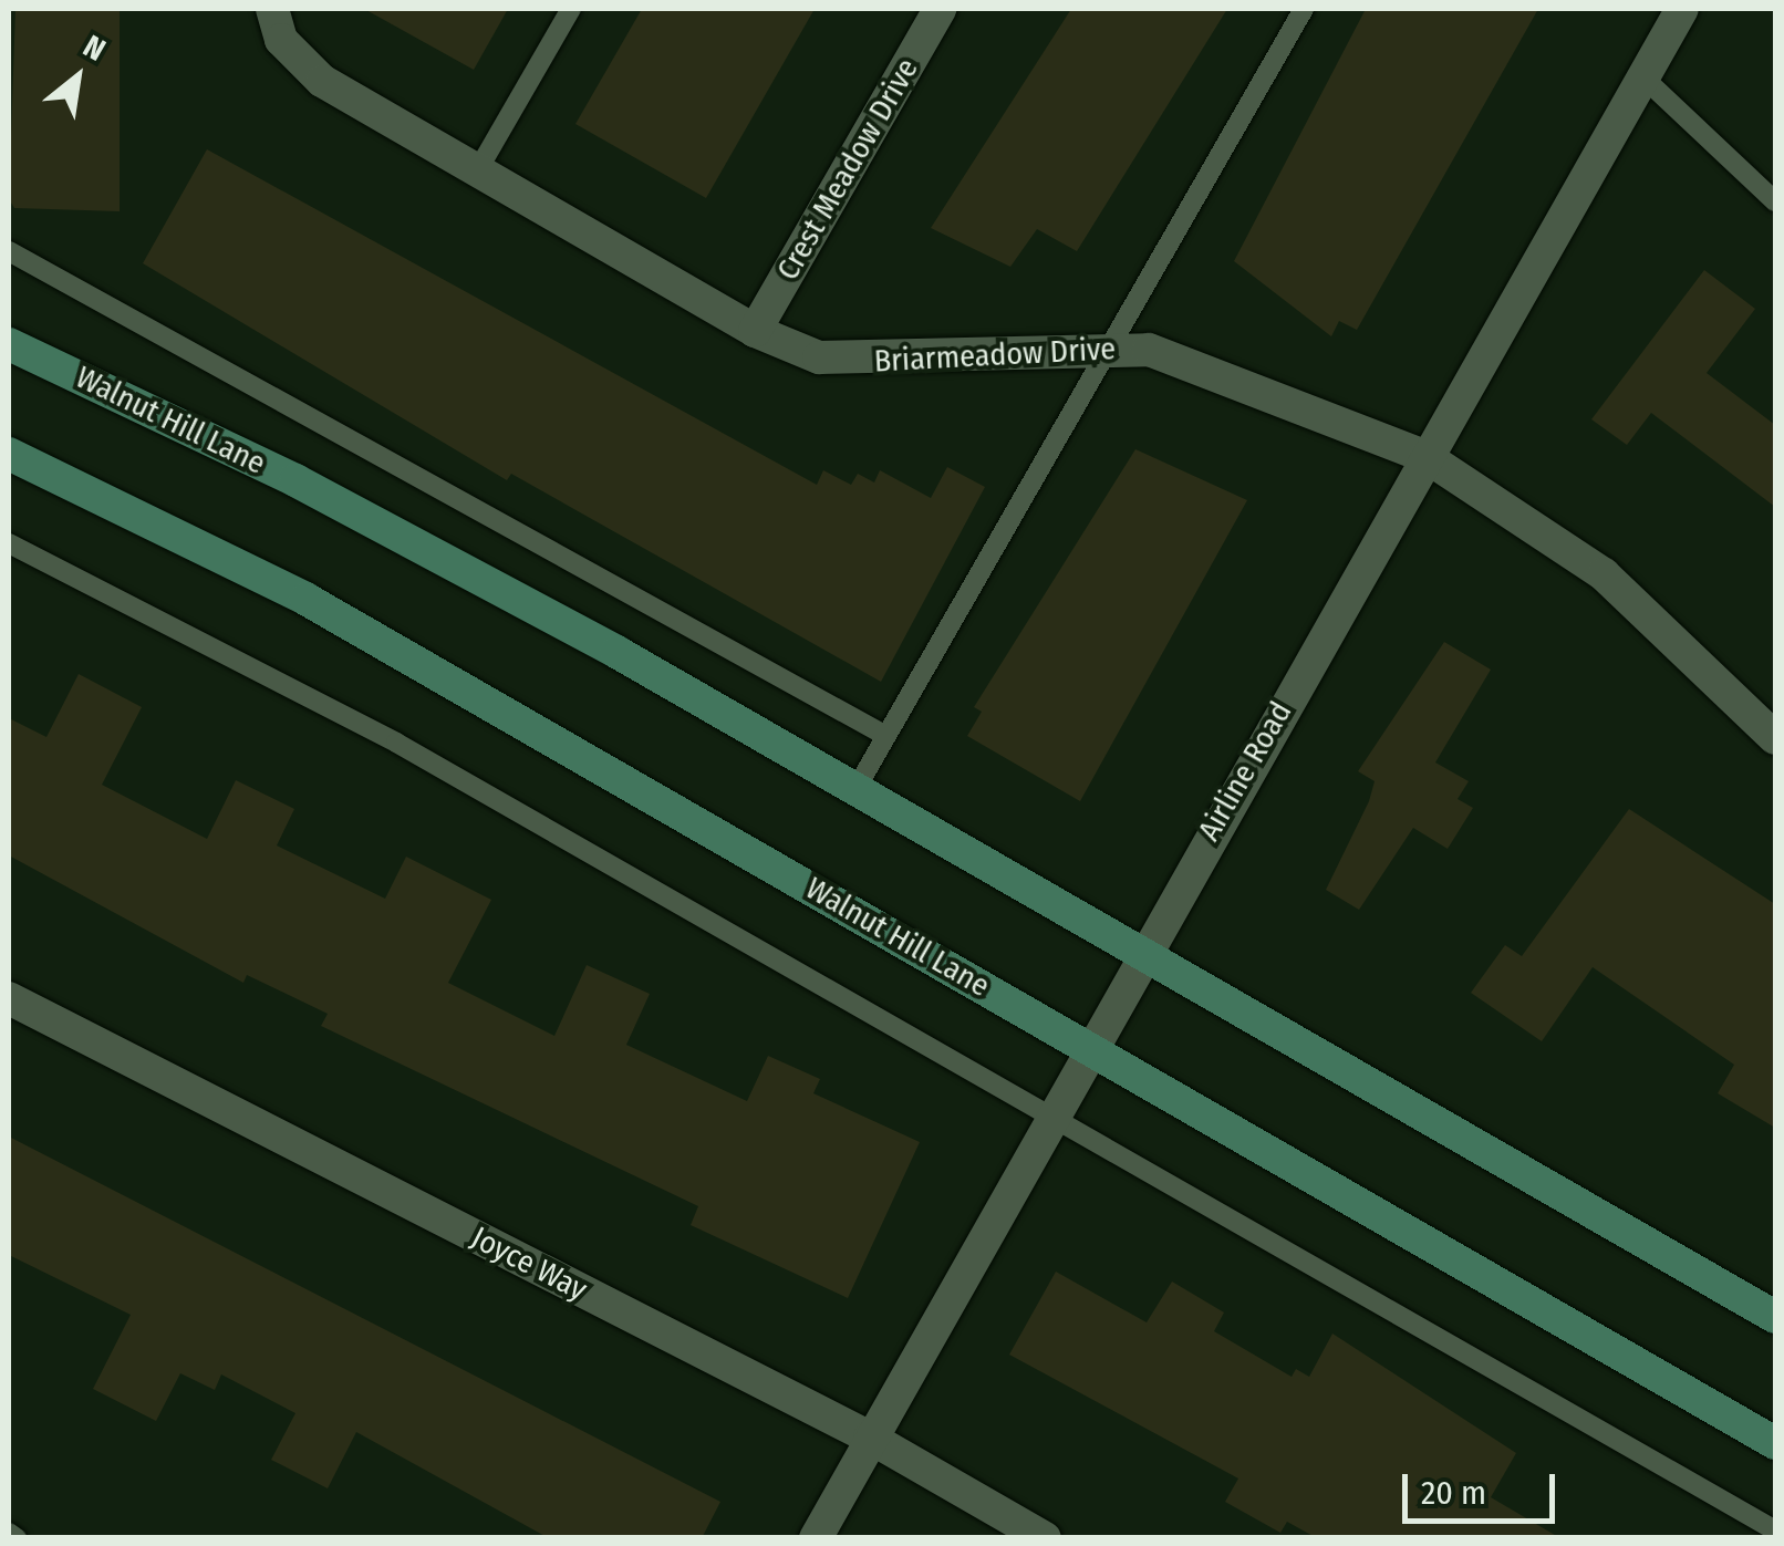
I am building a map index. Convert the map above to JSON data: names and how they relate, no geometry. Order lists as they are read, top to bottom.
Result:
{
  "streets": {
    "main road": ["Walnut Hill Lane"],
    "street": [
      "Crest Meadow Drive",
      "Briarmeadow Drive",
      "Airline Road",
      "Joyce Way"
    ]
  },
  "crossings": [
    ["Crest Meadow Drive", "Briarmeadow Drive"],
    ["Briarmeadow Drive", "Airline Road"],
    ["Walnut Hill Lane", "Airline Road"],
    ["Airline Road", "Joyce Way"]
  ],
  "scale_bar": "20 m",
  "north": "top right"
}
